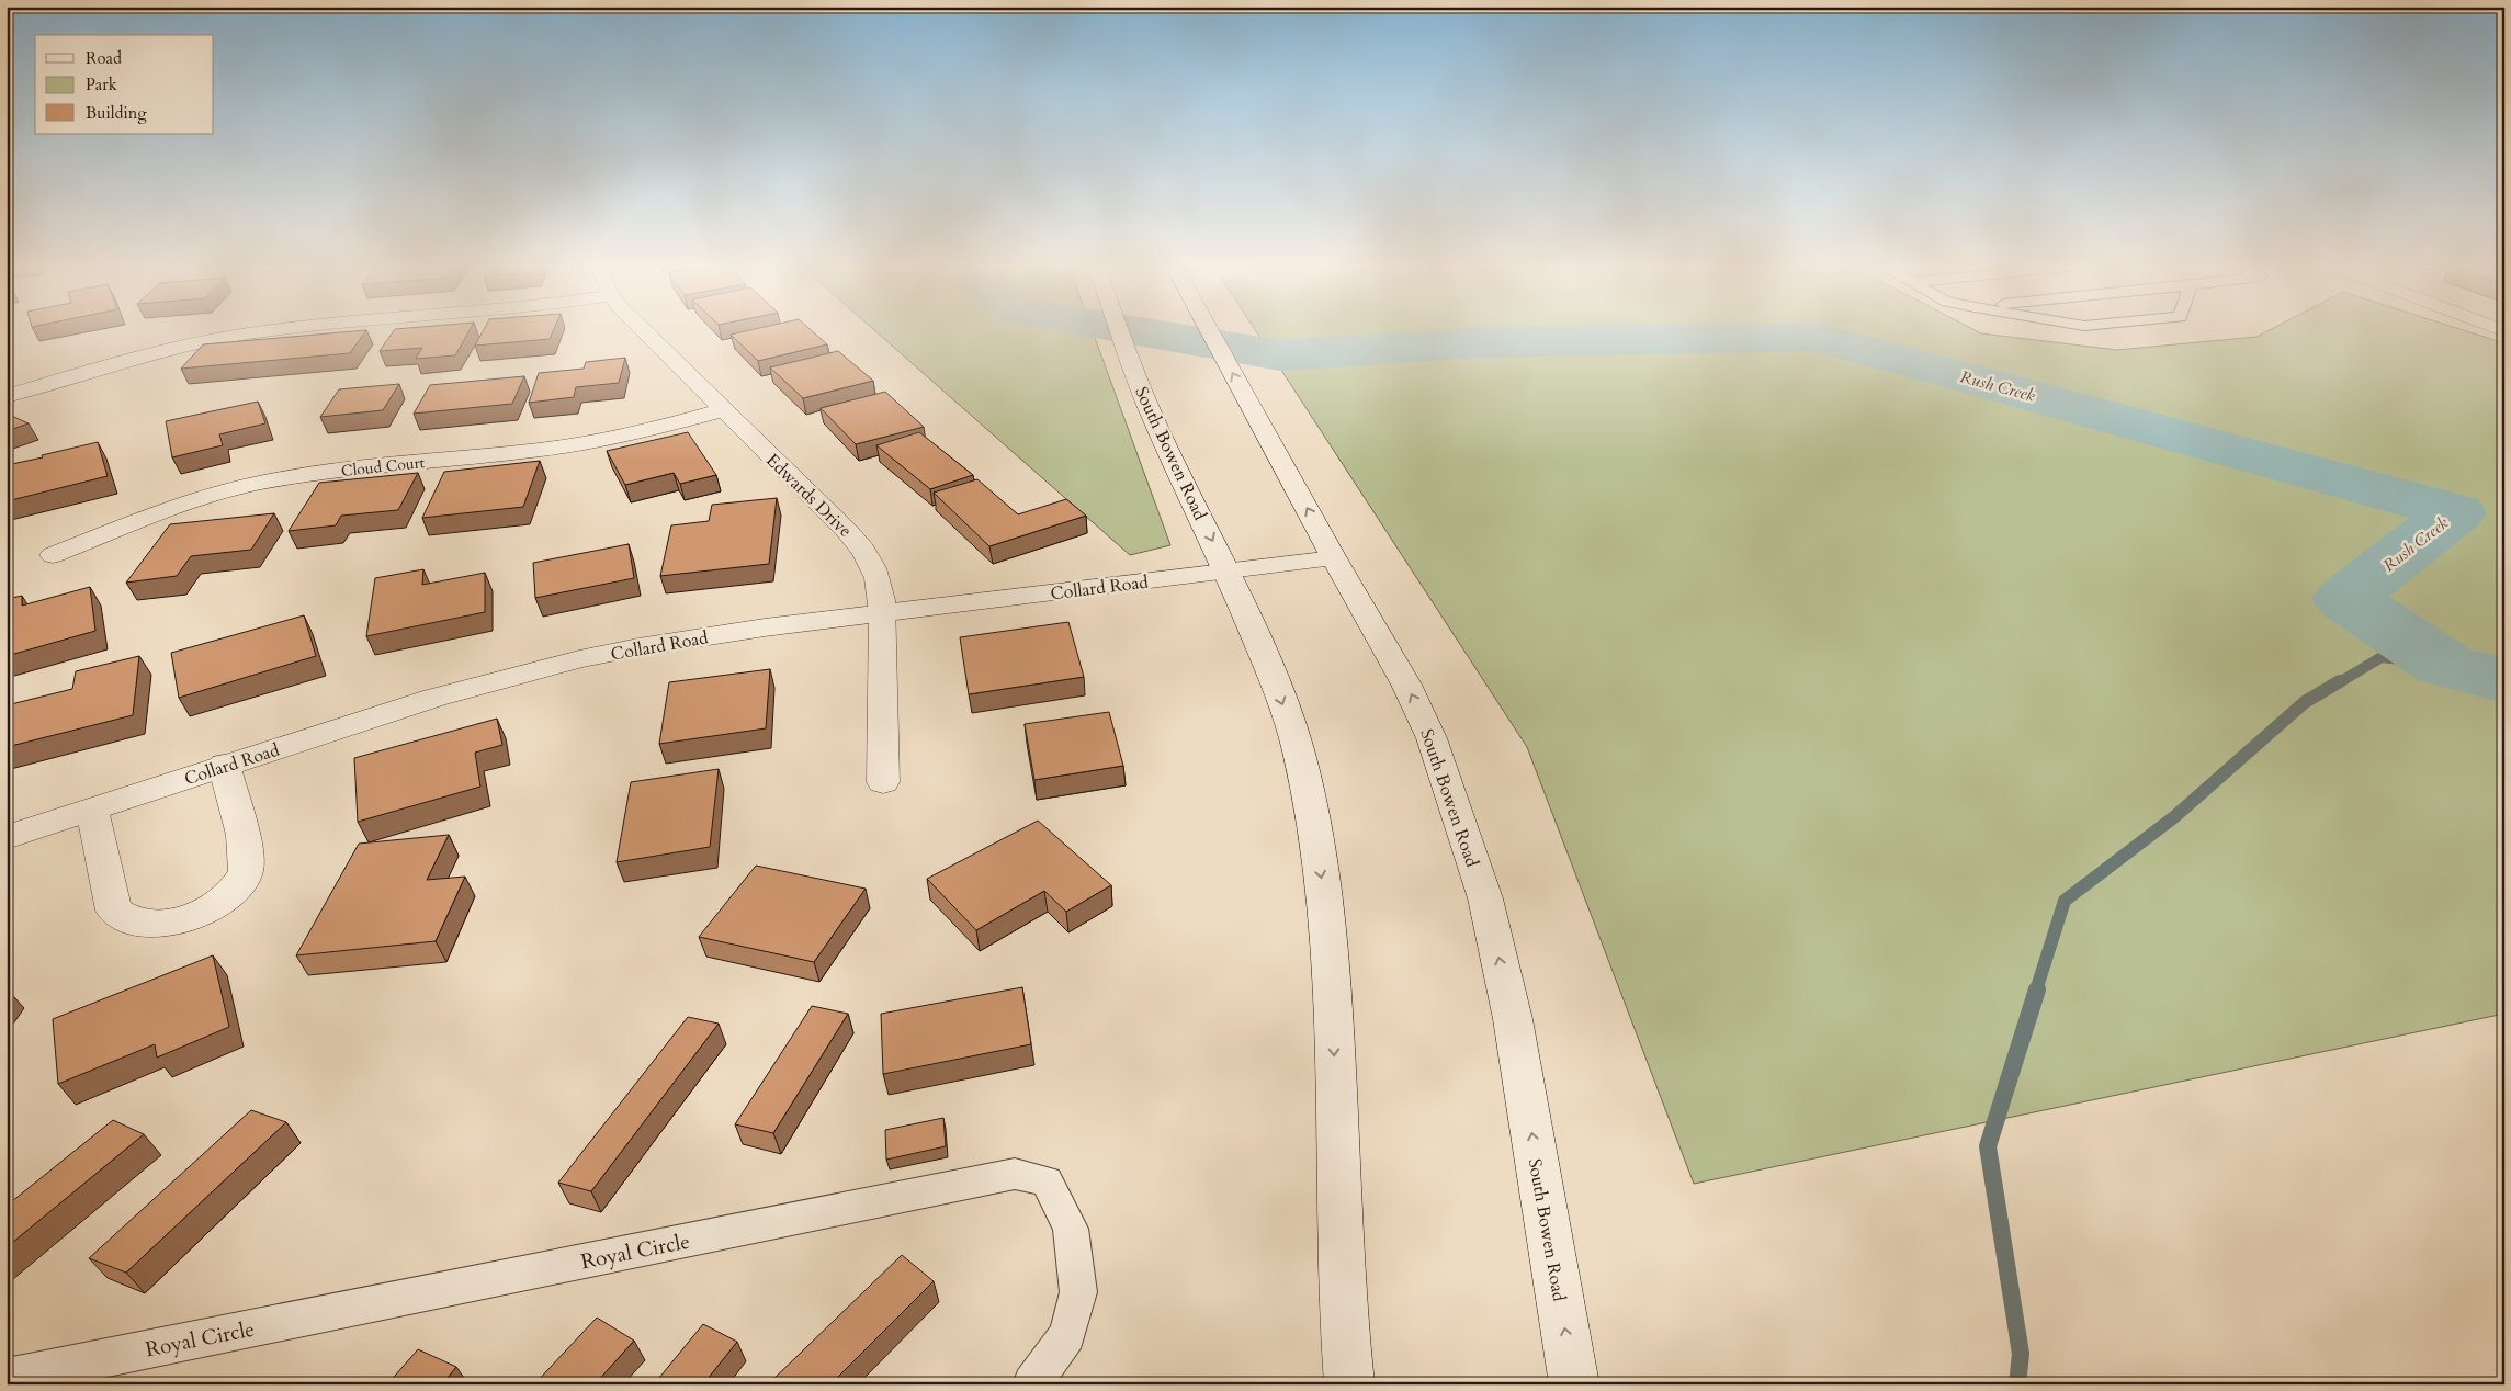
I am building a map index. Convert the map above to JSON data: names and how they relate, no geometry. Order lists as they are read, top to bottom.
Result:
{
  "streets": {
    "street": [
      "South Bowen Road",
      "Cloud Court",
      "Edwards Drive",
      "Collard Road"
    ],
    "lane": ["Royal Circle"]
  },
  "crossings": [
    ["South Bowen Road", "Collard Road"],
    ["Cloud Court", "Edwards Drive"],
    ["Edwards Drive", "Collard Road"]
  ],
  "water": ["Rush Creek"],
  "legend": ["Road", "Park", "Building"]
}
